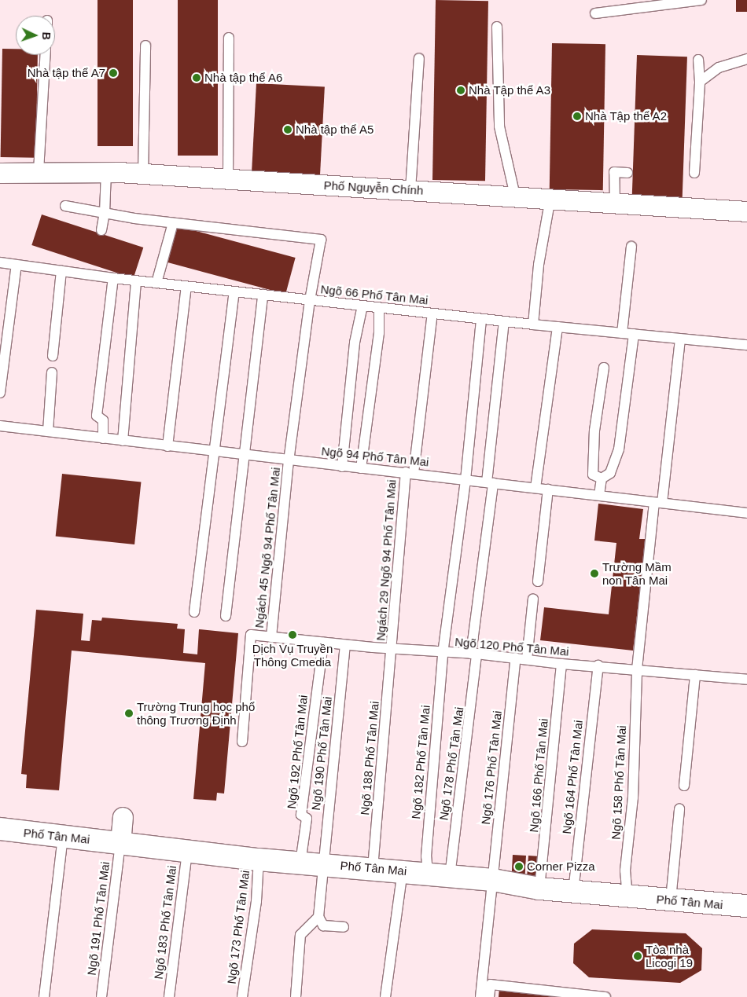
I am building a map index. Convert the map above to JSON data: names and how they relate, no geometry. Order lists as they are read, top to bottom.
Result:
{
  "streets": {
    "street": ["Phố Nguyễn Chính", "Phố Tân Mai"],
    "lane": [
      "Ngõ 66 Phố Tân Mai",
      "Ngõ 94 Phố Tân Mai",
      "Ngách 45 Ngõ 94 Phố Tân Mai",
      "Ngách 29 Ngõ 94 Phố Tân Mai",
      "Ngõ 120 Phố Tân Mai",
      "Ngõ 192 Phố Tân Mai",
      "Ngõ 190 Phố Tân Mai",
      "Ngõ 188 Phố Tân Mai",
      "Ngõ 182 Phố Tân Mai",
      "Ngõ 178 Phố Tân Mai",
      "Ngõ 176 Phố Tân Mai",
      "Ngõ 166 Phố Tân Mai",
      "Ngõ 164 Phố Tân Mai",
      "Ngõ 158 Phố Tân Mai",
      "Ngõ 191 Phố Tân Mai",
      "Ngõ 183 Phố Tân Mai",
      "Ngõ 173 Phố Tân Mai"
    ]
  },
  "crossings": [
    ["Ngõ 66 Phố Tân Mai", "Ngách 45 Ngõ 94 Phố Tân Mai"],
    ["Ngõ 66 Phố Tân Mai", "Ngách 29 Ngõ 94 Phố Tân Mai"],
    ["Ngõ 66 Phố Tân Mai", "Ngõ 182 Phố Tân Mai"],
    ["Ngõ 66 Phố Tân Mai", "Ngõ 178 Phố Tân Mai"],
    ["Ngõ 66 Phố Tân Mai", "Ngõ 158 Phố Tân Mai"],
    ["Ngõ 94 Phố Tân Mai", "Ngách 45 Ngõ 94 Phố Tân Mai"],
    ["Ngõ 94 Phố Tân Mai", "Ngách 29 Ngõ 94 Phố Tân Mai"],
    ["Ngõ 94 Phố Tân Mai", "Ngõ 182 Phố Tân Mai"],
    ["Ngõ 94 Phố Tân Mai", "Ngõ 178 Phố Tân Mai"],
    ["Ngõ 94 Phố Tân Mai", "Ngõ 158 Phố Tân Mai"],
    ["Ngách 45 Ngõ 94 Phố Tân Mai", "Ngõ 120 Phố Tân Mai"],
    ["Ngách 29 Ngõ 94 Phố Tân Mai", "Ngõ 120 Phố Tân Mai"],
    ["Ngách 29 Ngõ 94 Phố Tân Mai", "Ngõ 188 Phố Tân Mai"],
    ["Ngõ 120 Phố Tân Mai", "Ngõ 192 Phố Tân Mai"],
    ["Ngõ 120 Phố Tân Mai", "Ngõ 190 Phố Tân Mai"],
    ["Ngõ 120 Phố Tân Mai", "Ngõ 188 Phố Tân Mai"],
    ["Ngõ 120 Phố Tân Mai", "Ngõ 182 Phố Tân Mai"],
    ["Ngõ 120 Phố Tân Mai", "Ngõ 178 Phố Tân Mai"],
    ["Ngõ 120 Phố Tân Mai", "Ngõ 176 Phố Tân Mai"],
    ["Ngõ 120 Phố Tân Mai", "Ngõ 166 Phố Tân Mai"],
    ["Ngõ 120 Phố Tân Mai", "Ngõ 164 Phố Tân Mai"],
    ["Ngõ 120 Phố Tân Mai", "Ngõ 158 Phố Tân Mai"],
    ["Ngõ 192 Phố Tân Mai", "Phố Tân Mai"],
    ["Ngõ 190 Phố Tân Mai", "Phố Tân Mai"],
    ["Ngõ 188 Phố Tân Mai", "Phố Tân Mai"],
    ["Ngõ 182 Phố Tân Mai", "Phố Tân Mai"],
    ["Ngõ 178 Phố Tân Mai", "Phố Tân Mai"],
    ["Ngõ 176 Phố Tân Mai", "Phố Tân Mai"],
    ["Ngõ 166 Phố Tân Mai", "Phố Tân Mai"],
    ["Ngõ 164 Phố Tân Mai", "Phố Tân Mai"],
    ["Ngõ 158 Phố Tân Mai", "Phố Tân Mai"],
    ["Phố Tân Mai", "Ngõ 191 Phố Tân Mai"],
    ["Phố Tân Mai", "Ngõ 183 Phố Tân Mai"],
    ["Phố Tân Mai", "Ngõ 173 Phố Tân Mai"]
  ],
  "places": [
    "Nhà tập thể A7",
    "Nhà tập thể A6",
    "Nhà Tập thể A3",
    "Nhà Tập thể A2",
    "Nhà tập thể A5",
    "Trường Mầm non Tân Mai",
    "Dịch Vụ Truyền Thông Cmedia",
    "Trường Trung học phổ thông Trương Định",
    "Corner Pizza",
    "Tòa nhà Licogi 19"
  ],
  "north": "right"
}
